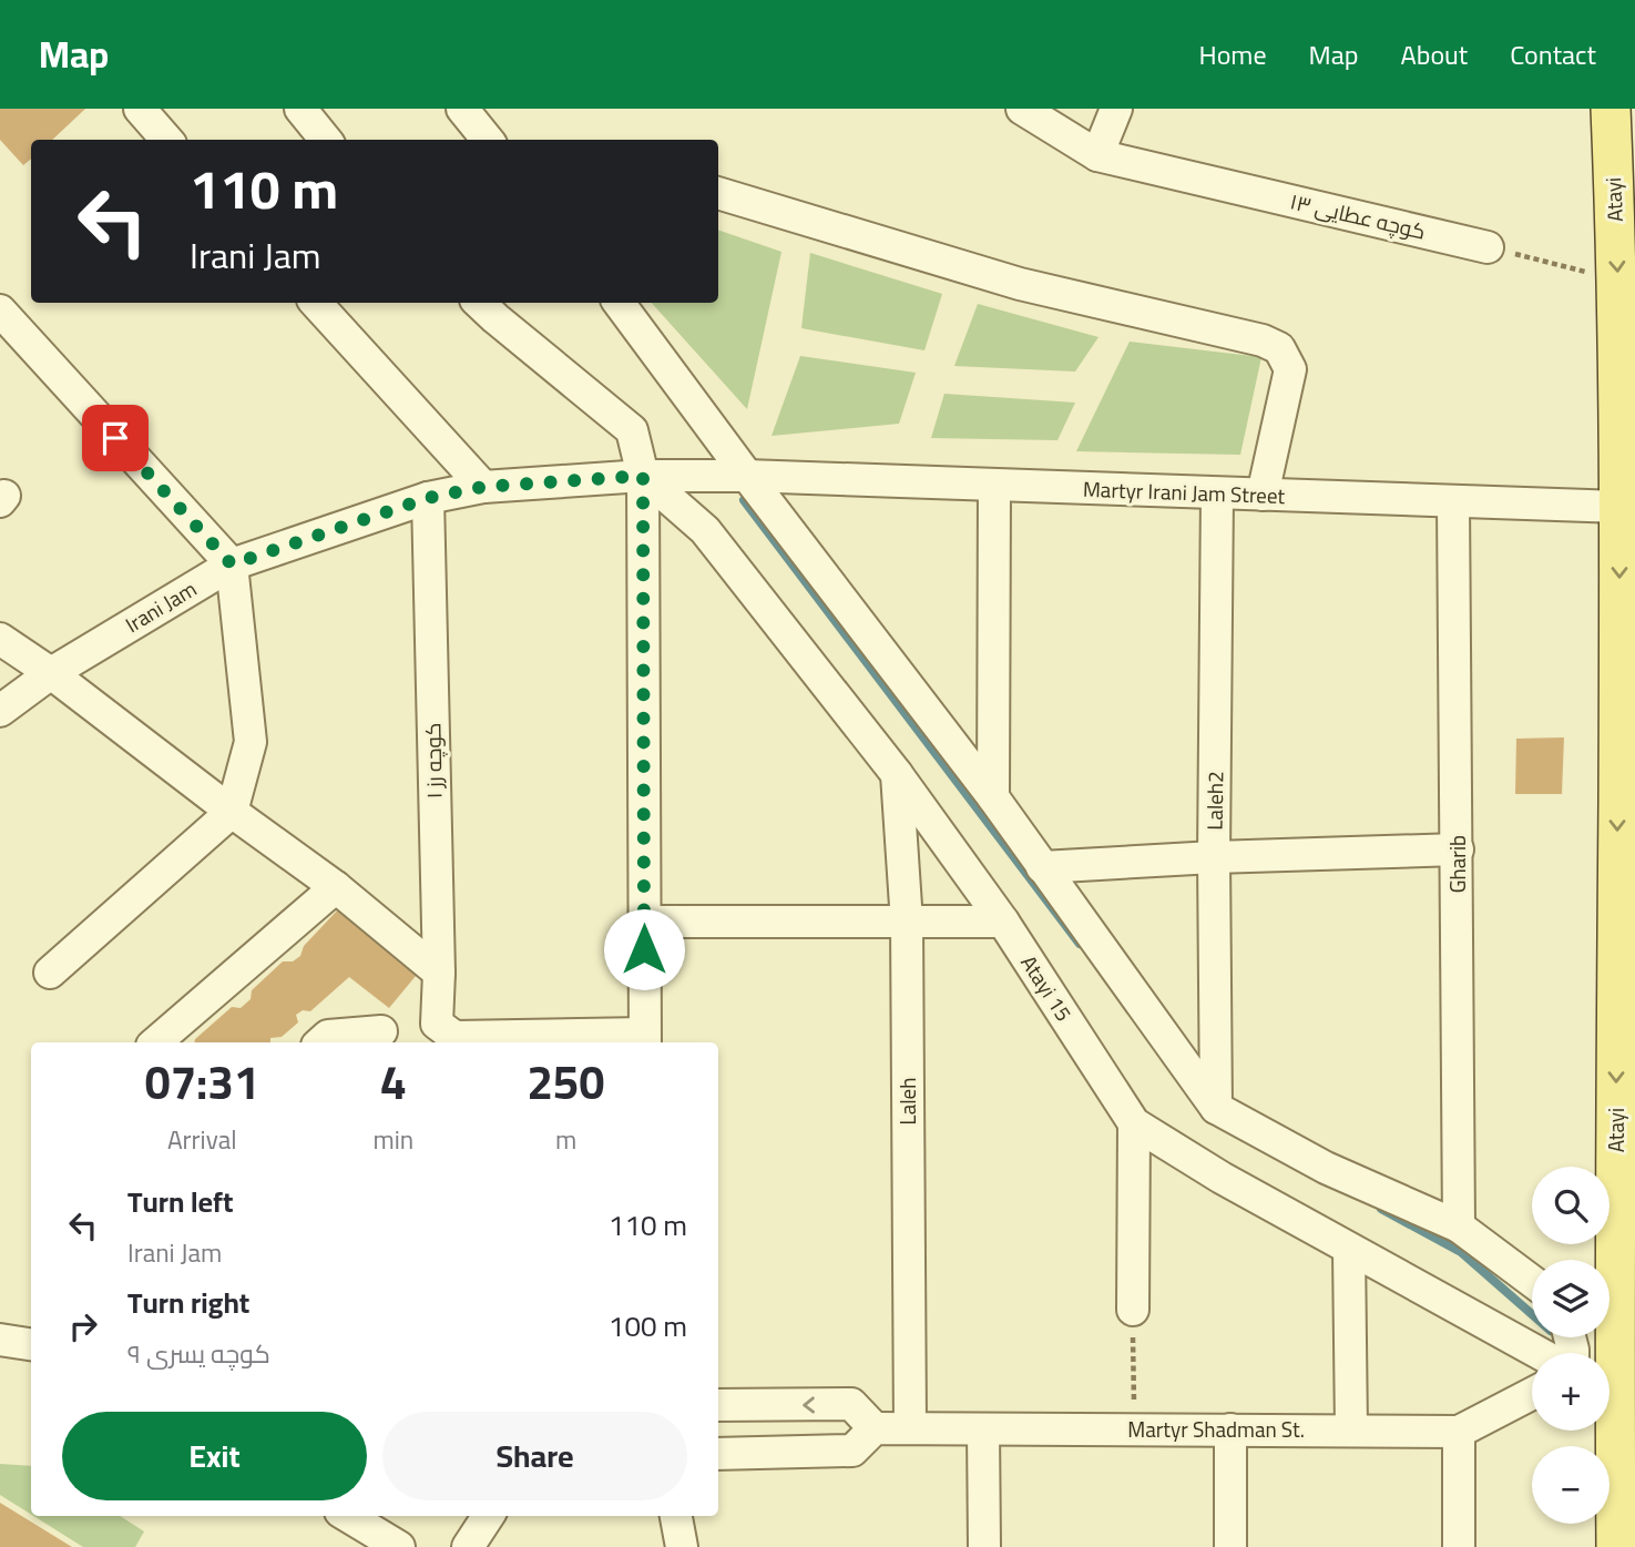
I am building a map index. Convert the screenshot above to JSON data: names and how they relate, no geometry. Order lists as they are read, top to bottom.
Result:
{
  "streets": {
    "main road": ["Atayi"],
    "street": [
      "کوچه عطایی ۱۳",
      "Martyr Irani Jam Street",
      "Irani Jam",
      "کوچه رز ۱",
      "Laleh2",
      "Gharib",
      "Atayi 15",
      "Laleh",
      "Martyr Shadman St."
    ]
  },
  "crossings": [
    ["Atayi", "Martyr Irani Jam Street"],
    ["Martyr Irani Jam Street", "Irani Jam"],
    ["Martyr Irani Jam Street", "Laleh2"],
    ["Martyr Irani Jam Street", "Gharib"],
    ["Irani Jam", "کوچه رز ۱"],
    ["Irani Jam", "Atayi 15"],
    ["Atayi 15", "Laleh"],
    ["Laleh", "Martyr Shadman St."]
  ],
  "one_way": ["Atayi"],
  "page": {
    "header": "Map",
    "nav": [
      "Home",
      "Map",
      "About",
      "Contact"
    ],
    "turn": ["110 m", "Irani Jam"],
    "eta": [
      "07:31",
      "Arrival",
      "4",
      "min",
      "250",
      "m"
    ],
    "map_buttons": ["+", "−"],
    "list": [
      {
        "name": "Turn left",
        "note": "Irani Jam",
        "value": "110 m"
      },
      {
        "name": "Turn right",
        "note": "کوچه یسری ۹",
        "value": "100 m"
      }
    ],
    "buttons": ["Exit", "Share"]
  }
}
